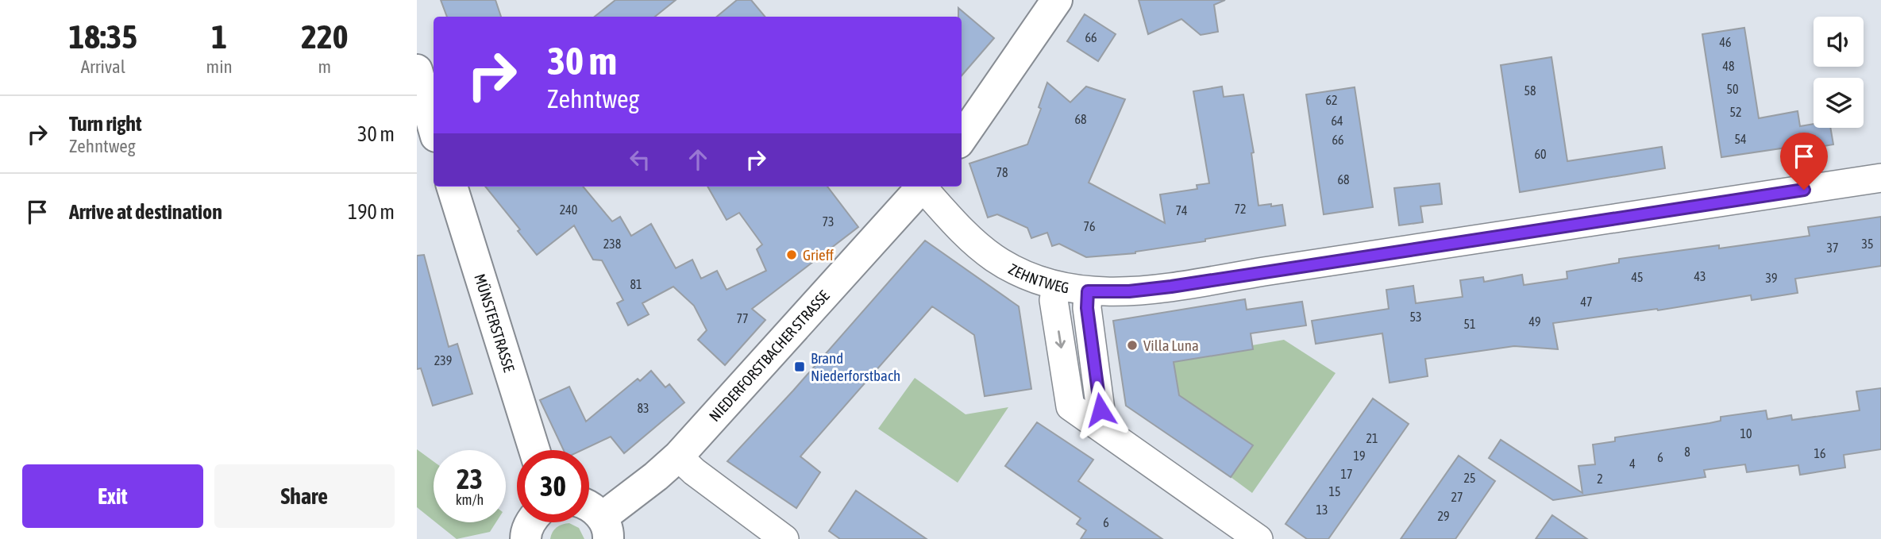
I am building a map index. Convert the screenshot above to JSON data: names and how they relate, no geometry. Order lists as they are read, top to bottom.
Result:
{
  "streets": {
    "street": ["ZEHNTWEG", "MÜNSTERSTRASSE", "NIEDERFORSTBACHER STRASSE"]
  },
  "places": {
    "other": ["Grieff", "Villa Luna"],
    "transit": ["Brand Niederforstbach"]
  },
  "house_numbers": [
    "66",
    "46",
    "48",
    "50",
    "58",
    "62",
    "52",
    "68",
    "64",
    "54",
    "66",
    "60",
    "78",
    "68",
    "72",
    "240",
    "74",
    "73",
    "76",
    "238",
    "35",
    "37",
    "43",
    "45",
    "39",
    "81",
    "47",
    "53",
    "77",
    "49",
    "51",
    "239",
    "83",
    "10",
    "21",
    "8",
    "16",
    "19",
    "6",
    "4",
    "17",
    "25",
    "2",
    "15",
    "27",
    "13",
    "29",
    "6"
  ],
  "page": {
    "eta": [
      "18:35",
      "Arrival",
      "1",
      "min",
      "220",
      "m"
    ],
    "turn": ["30 m", "Zehntweg"],
    "list": [
      {
        "name": "Turn right",
        "note": "Zehntweg",
        "value": "30 m"
      },
      {
        "name": "Arrive at destination",
        "value": "190 m"
      }
    ],
    "speed": "23 km/h",
    "limit": "30",
    "buttons": ["Exit", "Share"]
  }
}
